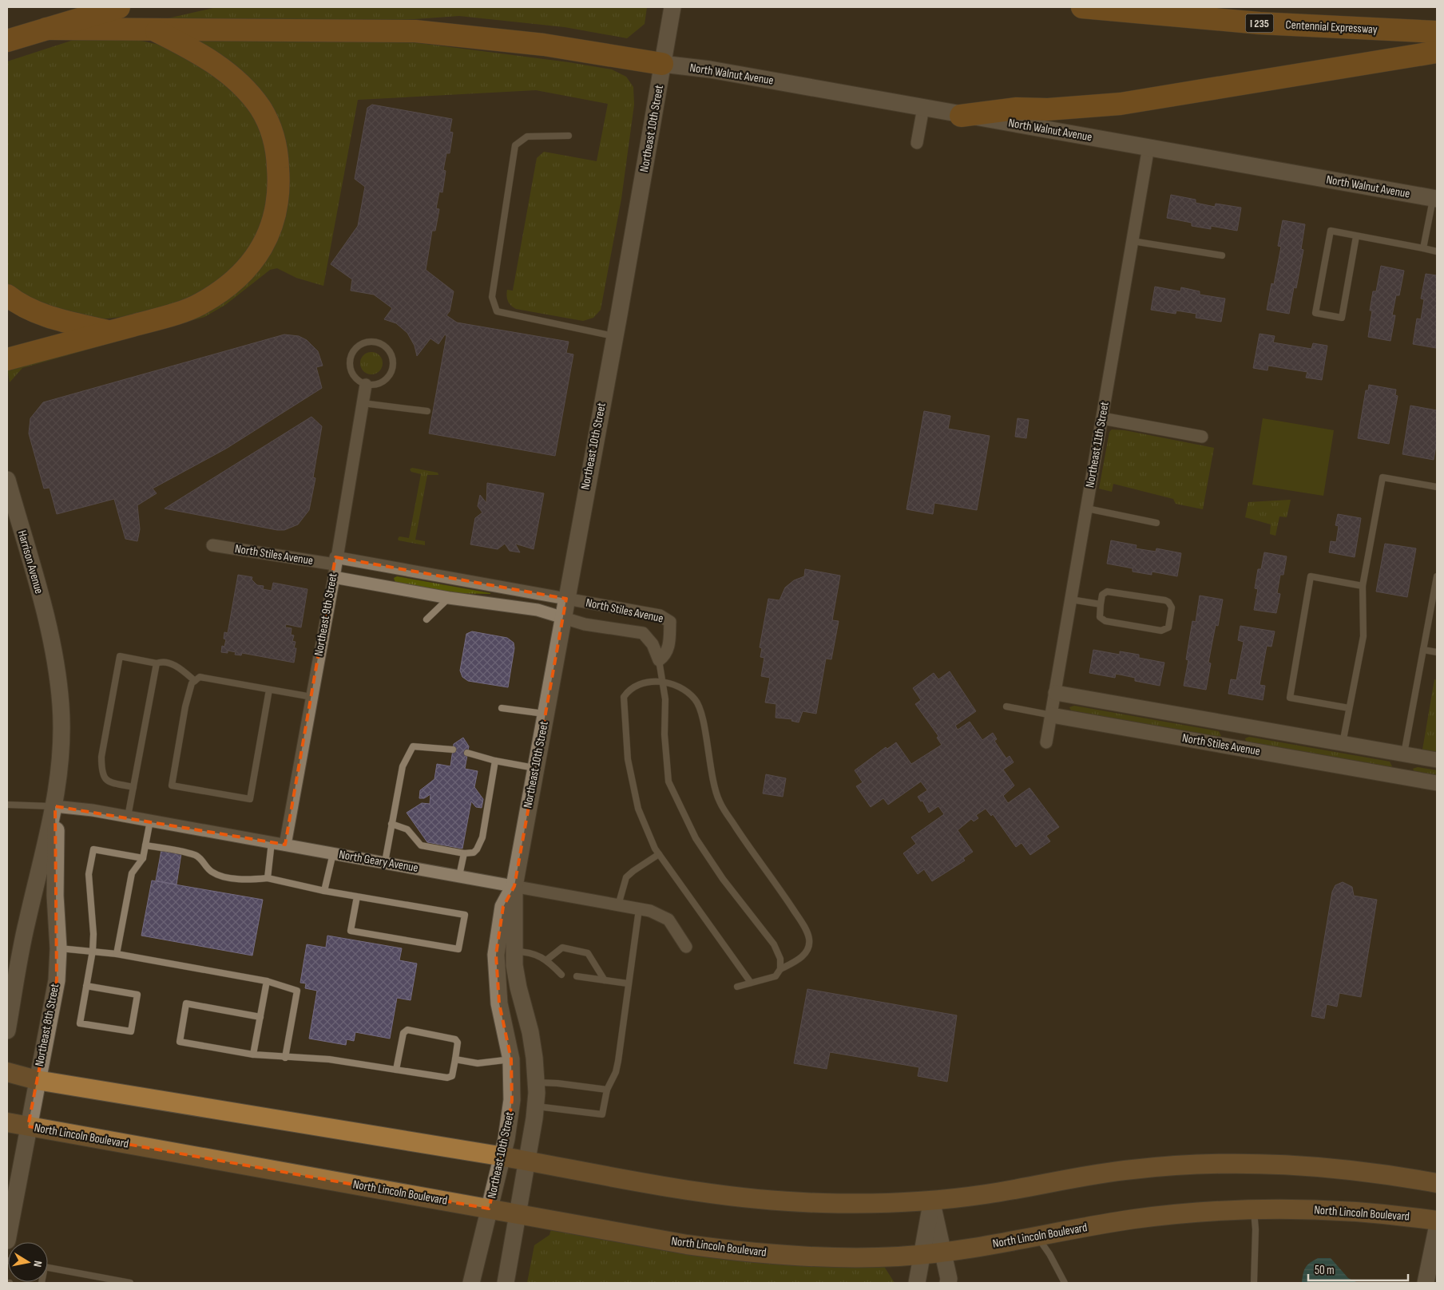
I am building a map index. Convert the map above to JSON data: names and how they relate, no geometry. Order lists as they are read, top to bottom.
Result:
{
  "streets": {
    "highway": ["I 235", "Centennial Expressway"],
    "main road": [
      "North Walnut Avenue",
      "Northeast 10th Street",
      "Harrison Avenue",
      "Northeast 8th Street",
      "North Lincoln Boulevard"
    ],
    "street": [
      "Northeast 11th Street",
      "North Stiles Avenue",
      "Northeast 9th Street",
      "North Geary Avenue"
    ]
  },
  "crossings": [
    ["North Walnut Avenue", "Northeast 10th Street"],
    ["North Walnut Avenue", "Northeast 11th Street"],
    ["Northeast 10th Street", "North Stiles Avenue"],
    ["Northeast 10th Street", "North Geary Avenue"],
    ["Northeast 10th Street", "North Lincoln Boulevard"],
    ["Northeast 11th Street", "North Stiles Avenue"],
    ["North Stiles Avenue", "Northeast 9th Street"],
    ["Harrison Avenue", "Northeast 8th Street"],
    ["Northeast 9th Street", "North Geary Avenue"],
    ["North Geary Avenue", "Northeast 8th Street"],
    ["Northeast 8th Street", "North Lincoln Boulevard"]
  ],
  "scale_bar": "50 m",
  "north": "right"
}
